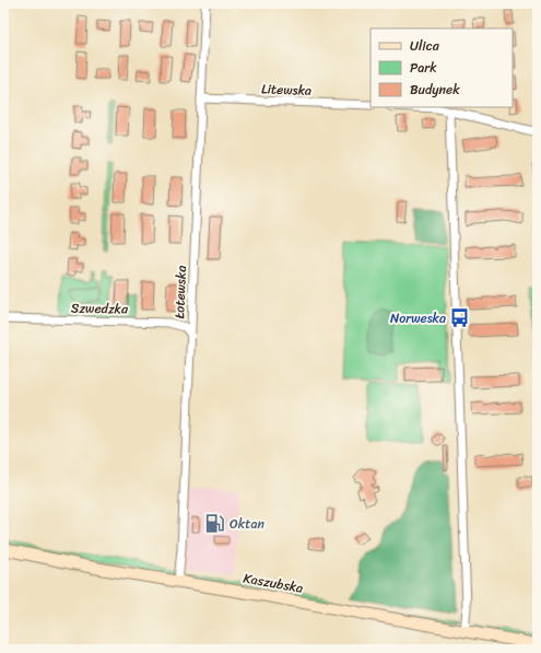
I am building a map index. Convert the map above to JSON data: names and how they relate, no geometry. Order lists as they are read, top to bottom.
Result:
{
  "streets": {
    "main road": ["Kaszubska"],
    "street": ["Litewska", "Łotewska", "Szwedzka"]
  },
  "crossings": [
    ["Litewska", "Łotewska"],
    ["Łotewska", "Szwedzka"],
    ["Łotewska", "Kaszubska"]
  ],
  "places": {
    "bus stop": ["Norweska"],
    "fuel station": ["Oktan"]
  },
  "legend": ["Ulica", "Park", "Budynek"]
}
